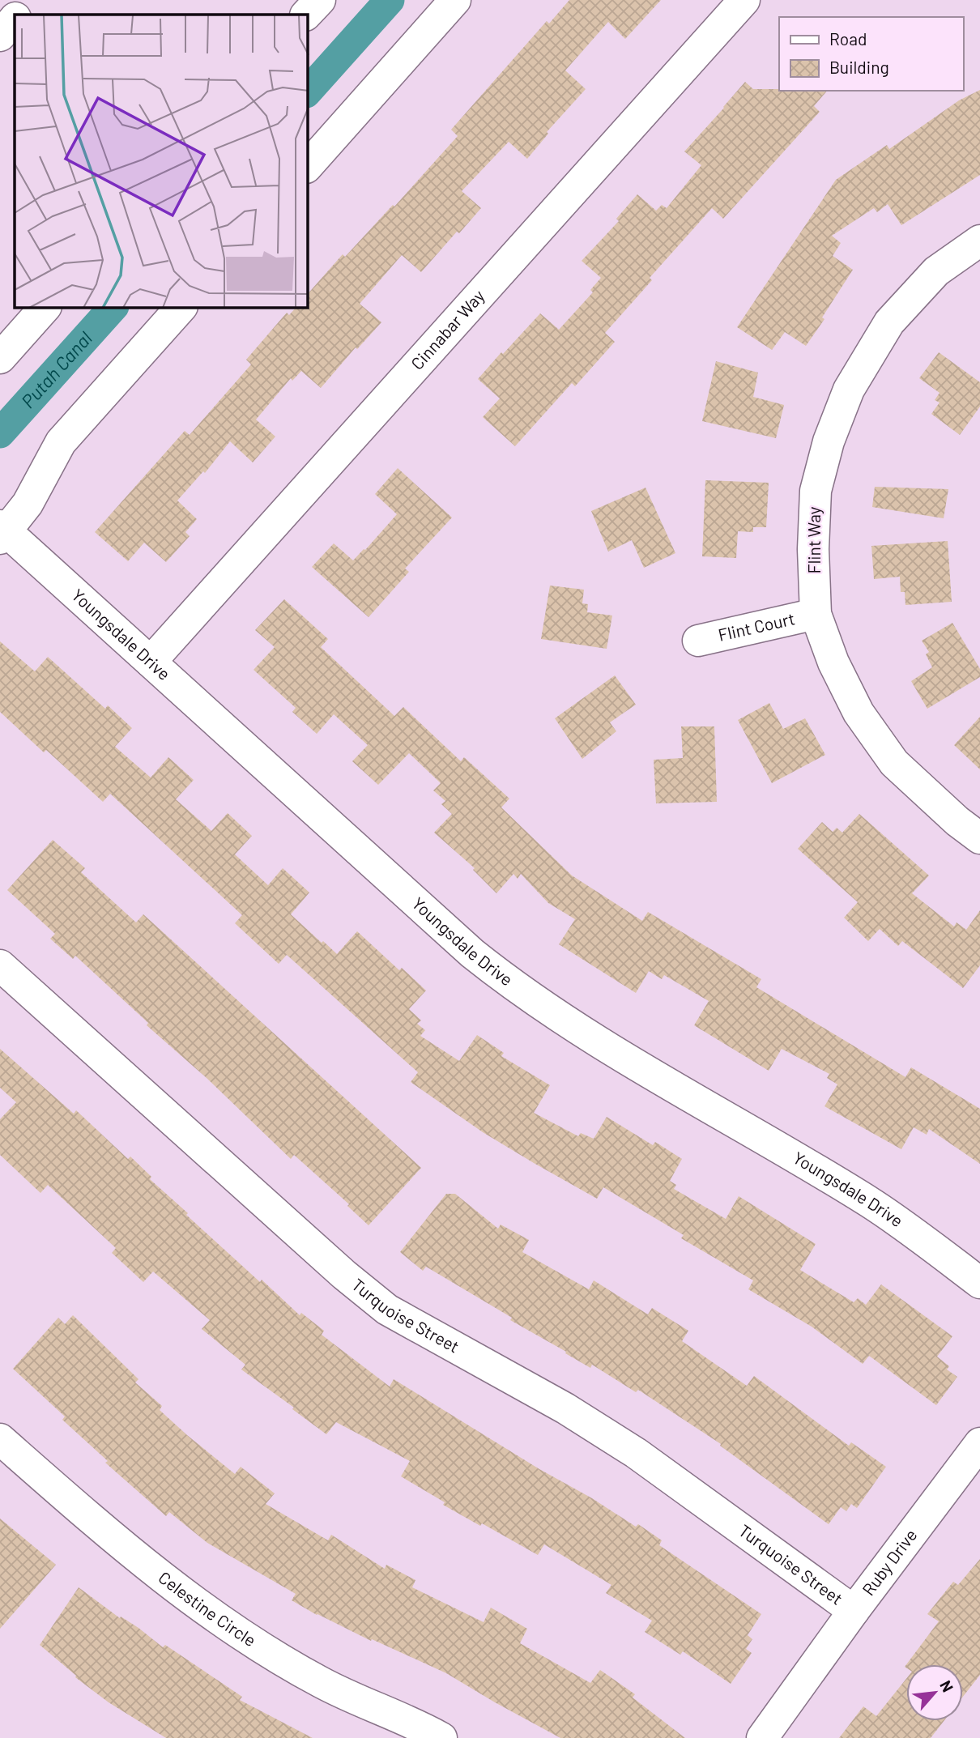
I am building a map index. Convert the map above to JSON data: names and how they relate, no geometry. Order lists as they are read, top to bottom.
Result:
{
  "streets": {
    "street": [
      "Cinnabar Way",
      "Flint Way",
      "Flint Court",
      "Youngsdale Drive",
      "Turquoise Street",
      "Ruby Drive",
      "Celestine Circle"
    ]
  },
  "crossings": [
    ["Cinnabar Way", "Youngsdale Drive"],
    ["Flint Way", "Flint Court"],
    ["Turquoise Street", "Ruby Drive"]
  ],
  "water": ["Putah Canal"],
  "legend": ["Road", "Building"],
  "north": "top right"
}
